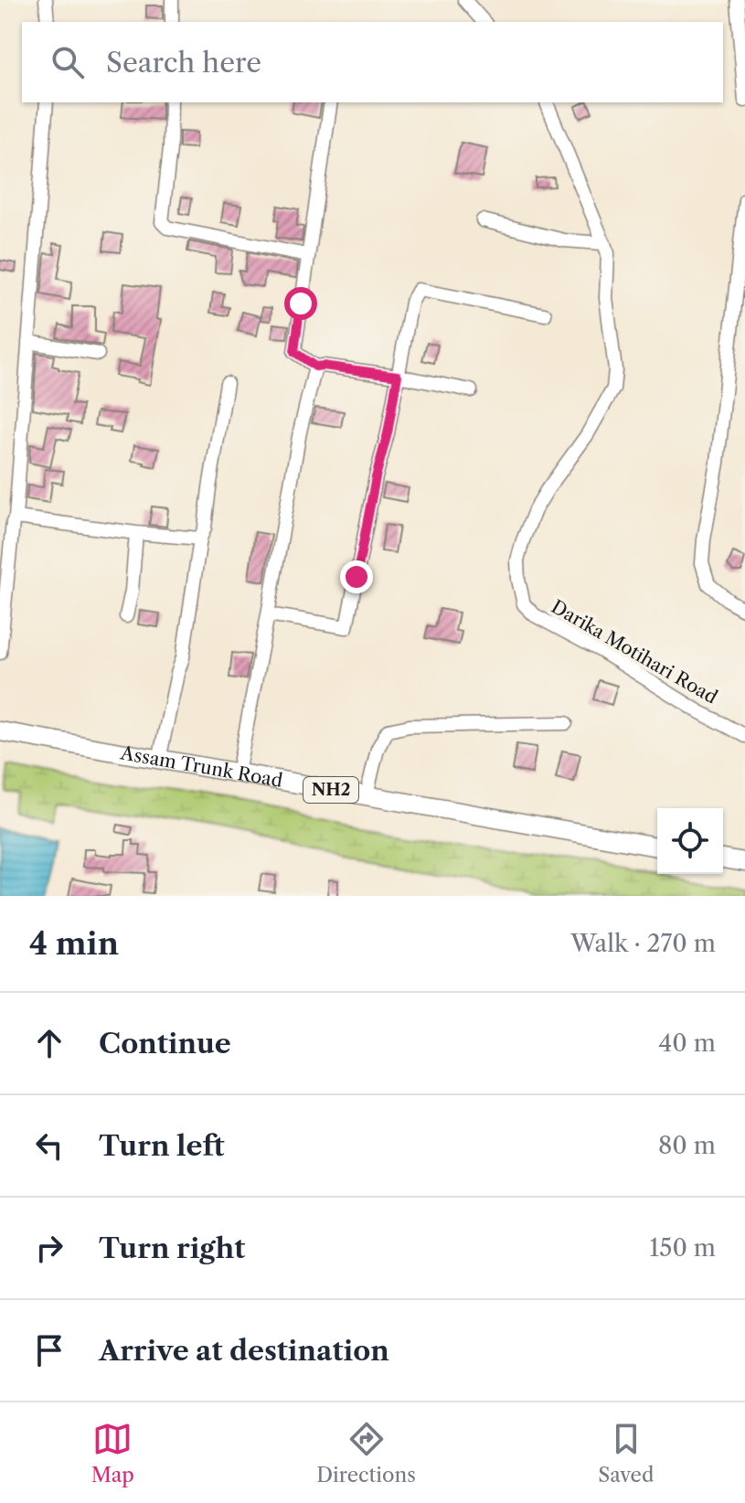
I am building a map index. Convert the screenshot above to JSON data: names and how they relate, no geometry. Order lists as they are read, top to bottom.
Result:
{
  "streets": {
    "highway": ["Assam Trunk Road", "NH2"],
    "street": ["Darika Motihari Road"]
  },
  "page": {
    "search": "Search here",
    "heading": ["4 min", "Walk · 270 m"],
    "list": [
      ["Continue", "40 m"],
      ["Turn left", "80 m"],
      ["Turn right", "150 m"],
      "Arrive at destination"
    ],
    "nav": ["Map", "Directions", "Saved"]
  }
}
